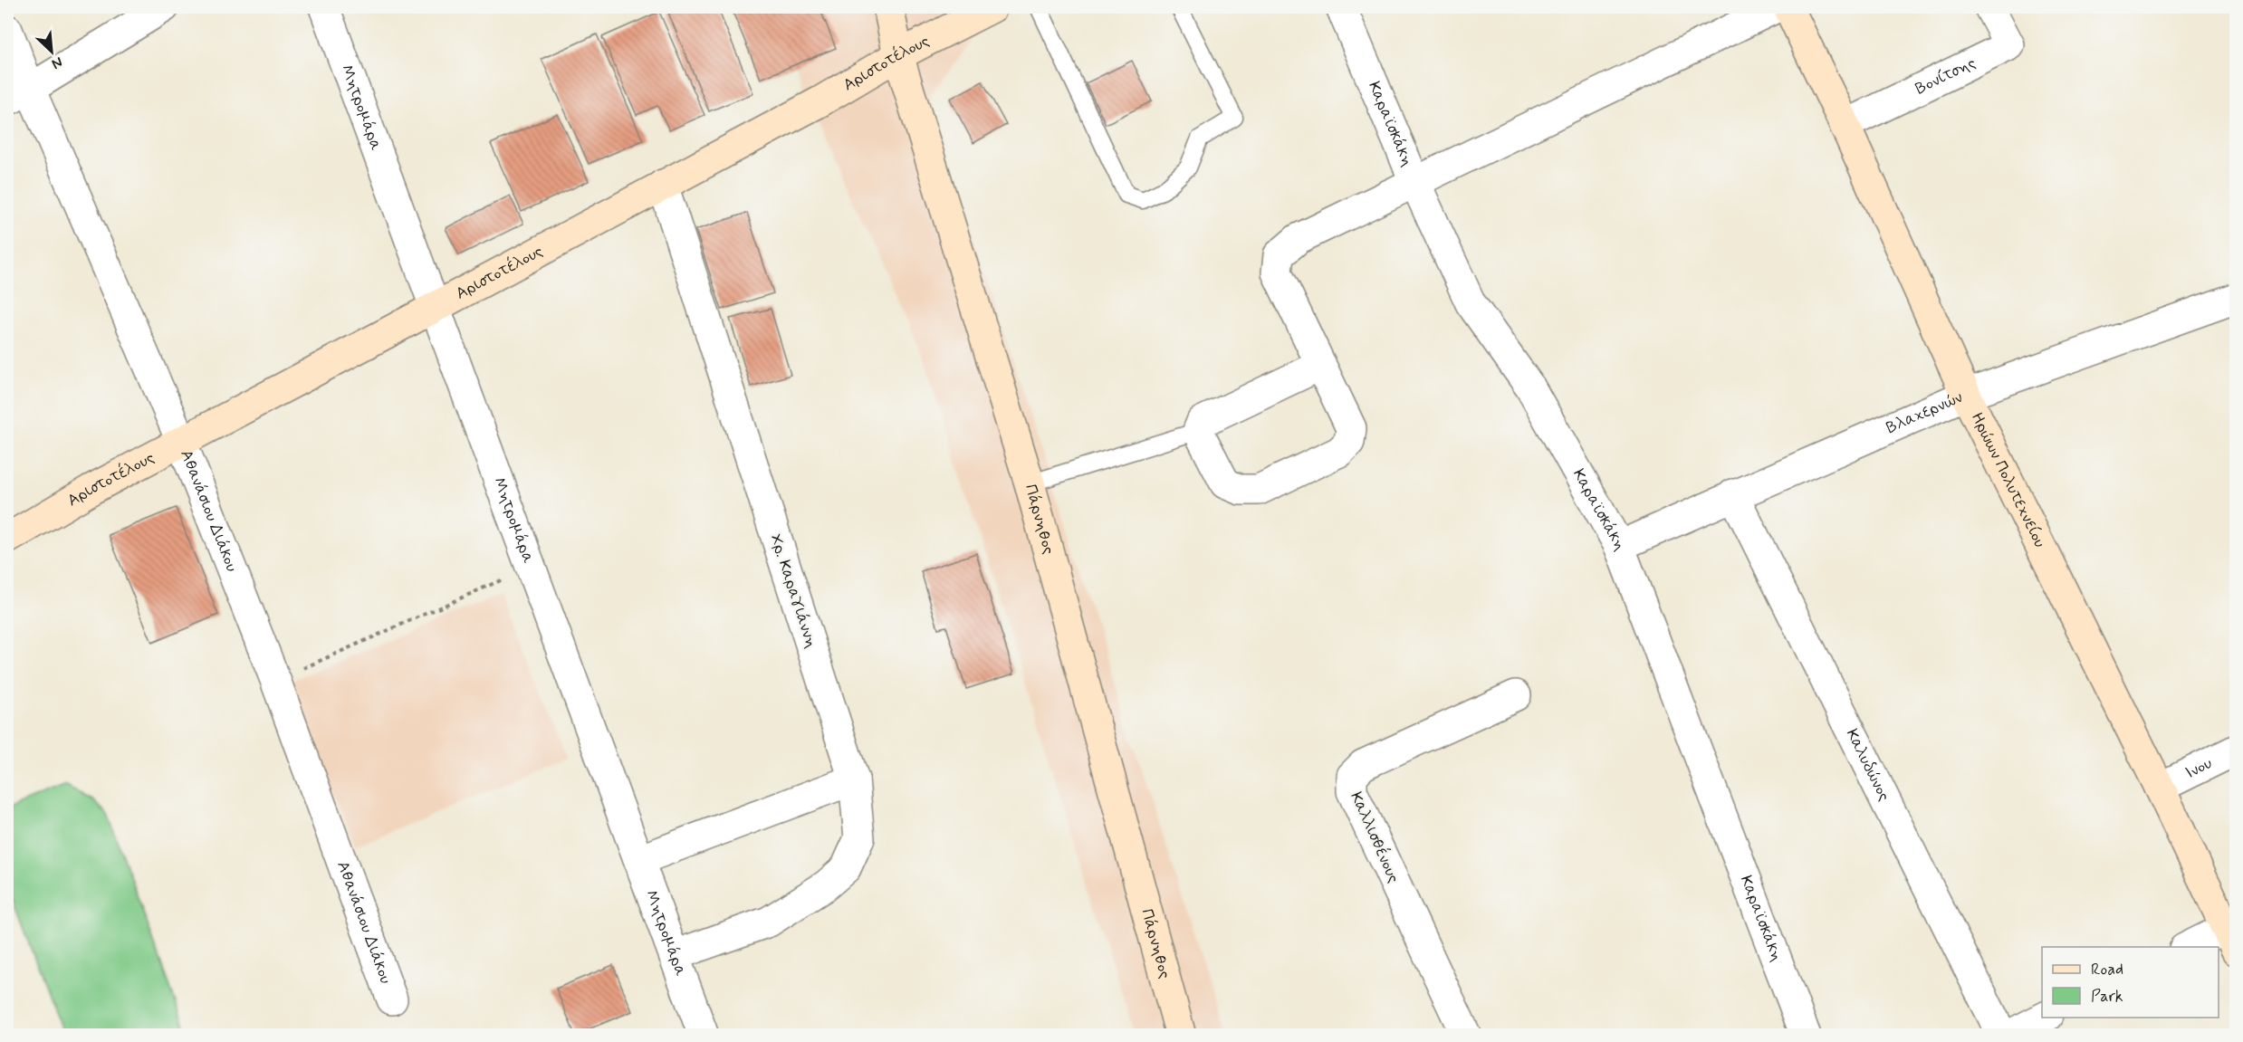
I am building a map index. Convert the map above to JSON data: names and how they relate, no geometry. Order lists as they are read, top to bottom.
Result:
{
  "streets": {
    "main road": ["Αριστοτέλους", "Ηρώων Πολυτεχνείου", "Πάρνηθος"],
    "street": [
      "Βονίτσης",
      "Μητρομάρα",
      "Καραϊσκάκη",
      "Βλαχερνών",
      "Αθανάσιου Διάκου",
      "Χρ. Καραγιάννη",
      "Καλυδώνος",
      "Ινου",
      "Καλλισθένους"
    ]
  },
  "crossings": [
    ["Αριστοτέλους", "Μητρομάρα"],
    ["Αριστοτέλους", "Αθανάσιου Διάκου"],
    ["Αριστοτέλους", "Πάρνηθος"],
    ["Αριστοτέλους", "Χρ. Καραγιάννη"],
    ["Βονίτσης", "Ηρώων Πολυτεχνείου"],
    ["Μητρομάρα", "Χρ. Καραγιάννη"],
    ["Καραϊσκάκη", "Βλαχερνών"],
    ["Βλαχερνών", "Ηρώων Πολυτεχνείου"],
    ["Βλαχερνών", "Καλυδώνος"],
    ["Ηρώων Πολυτεχνείου", "Ινου"]
  ],
  "legend": ["Road", "Park"],
  "north": "bottom right"
}
